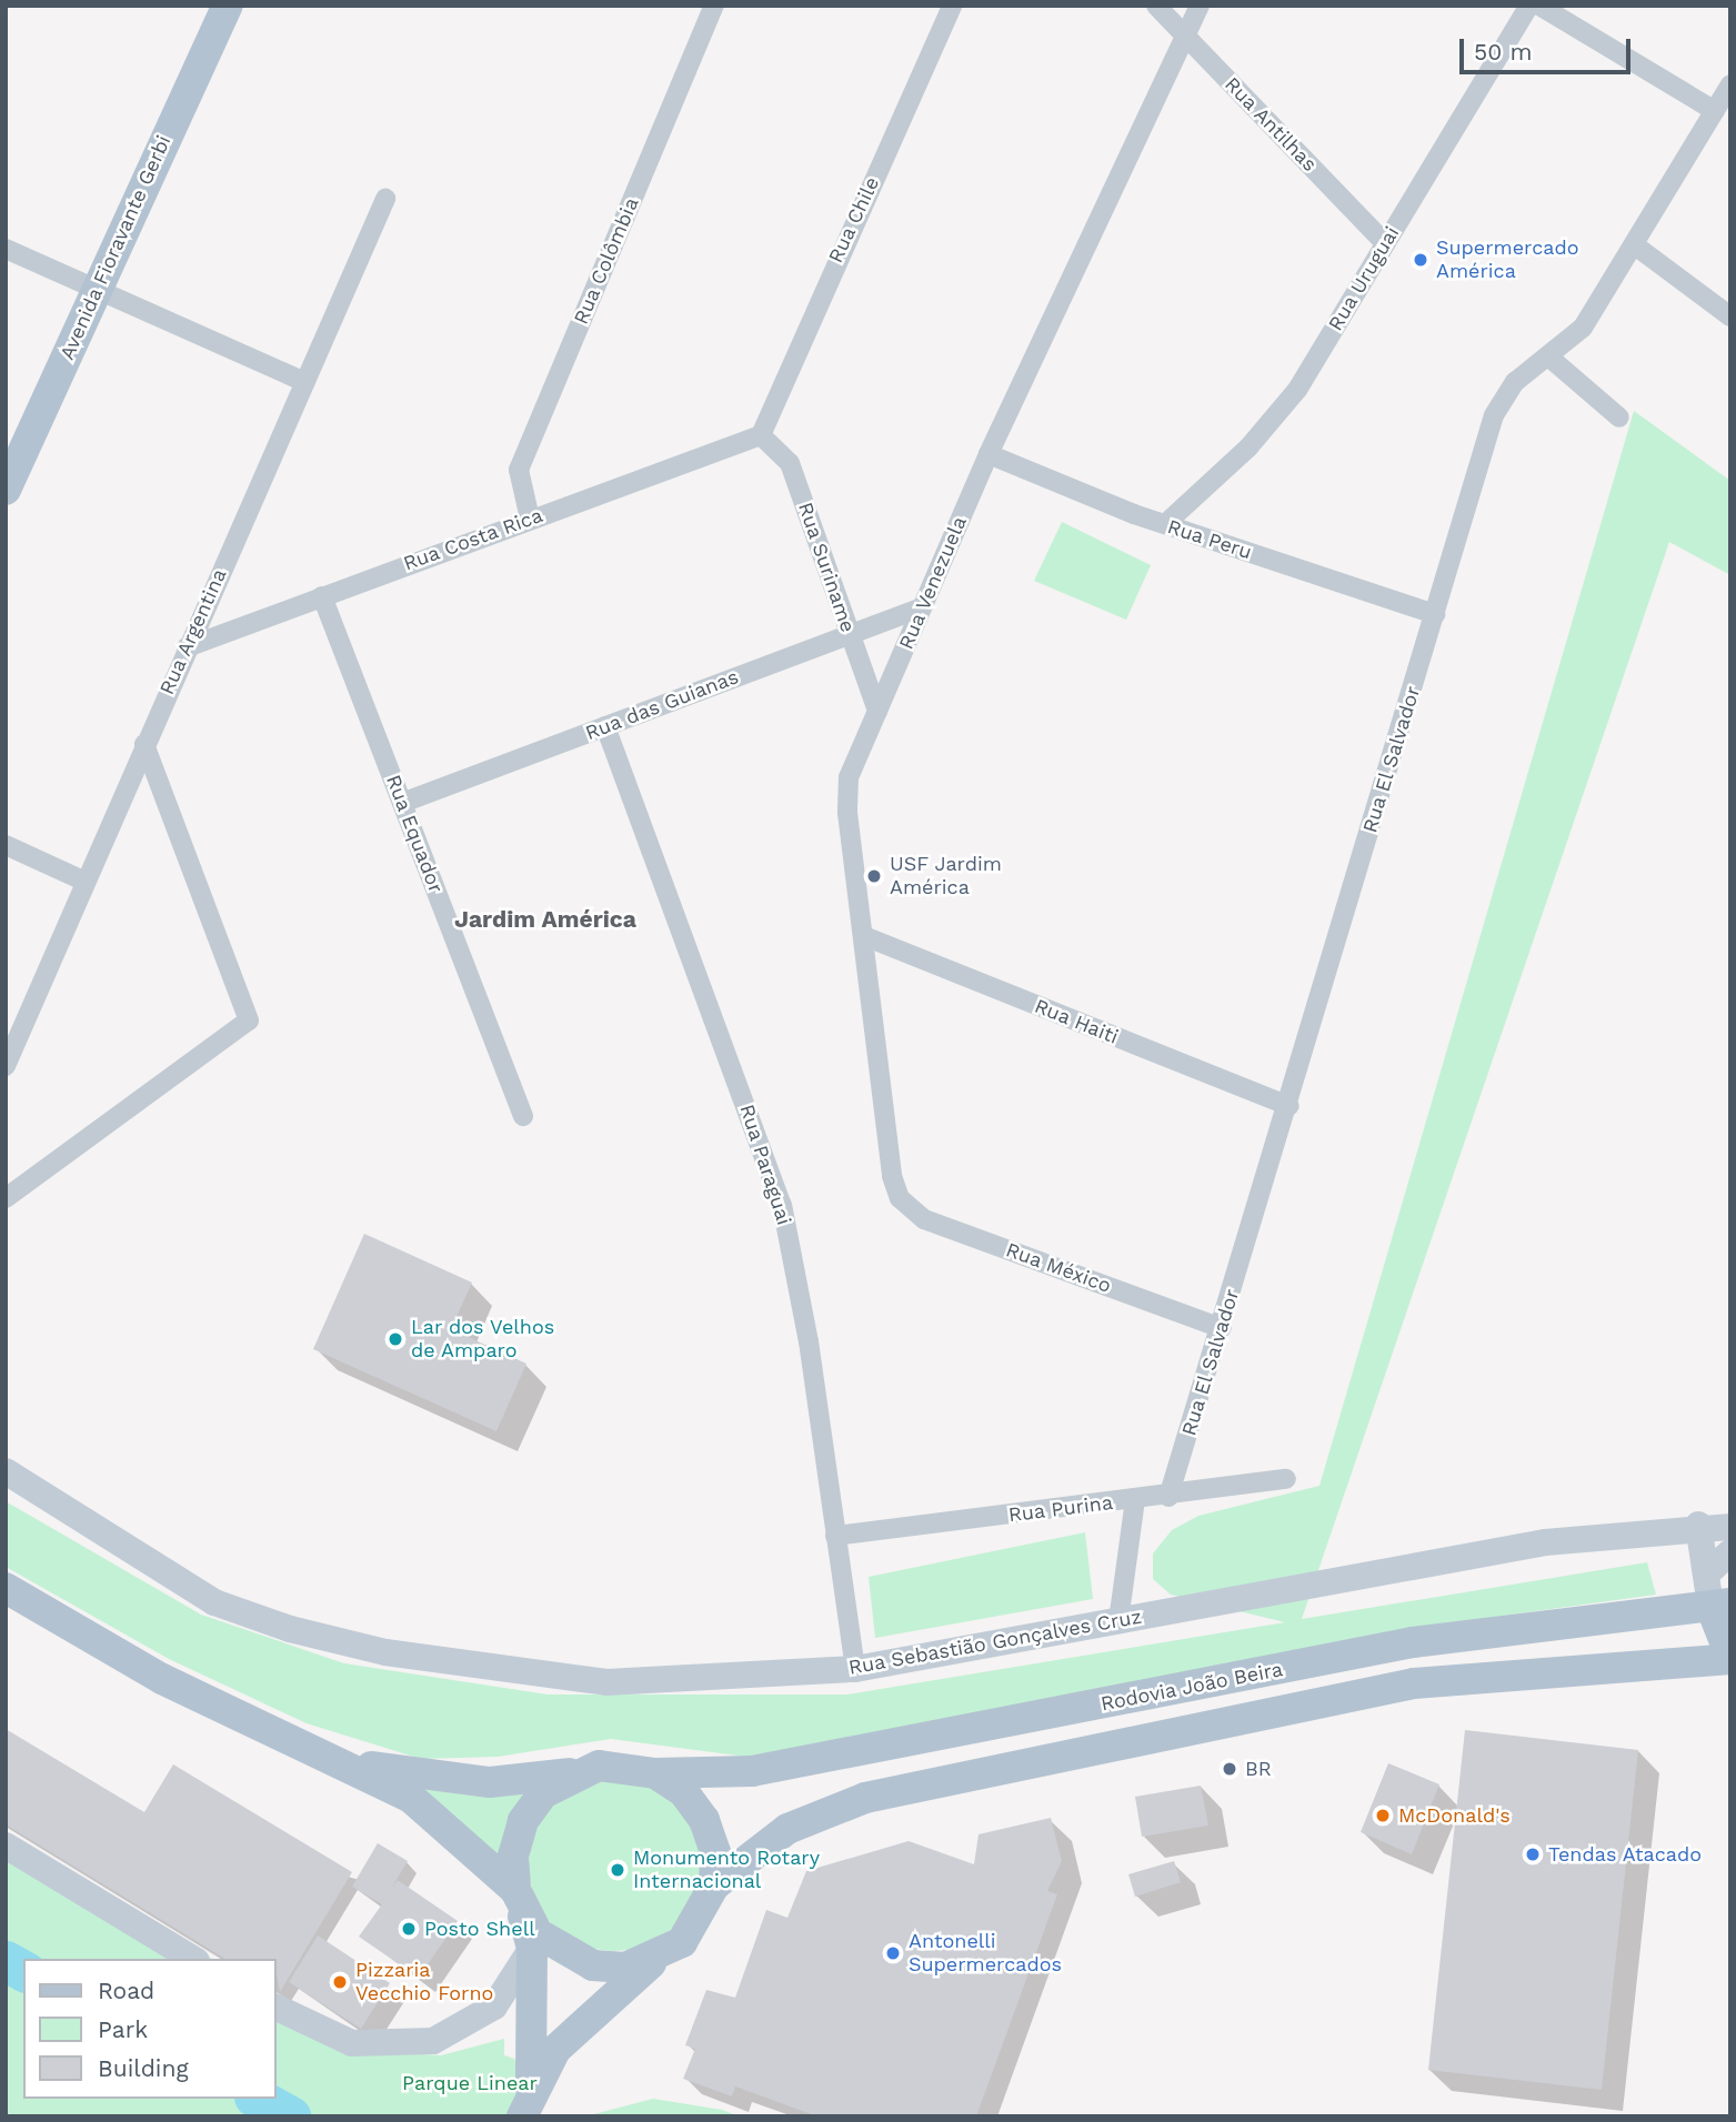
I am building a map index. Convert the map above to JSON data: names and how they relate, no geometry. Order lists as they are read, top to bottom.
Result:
{
  "streets": {
    "main road": ["Avenida Fioravante Gerbi", "Rodovia João Beira"],
    "street": [
      "Rua Antilhas",
      "Rua Chile",
      "Rua Colômbia",
      "Rua Uruguai",
      "Rua Costa Rica",
      "Rua Peru",
      "Rua Suriname",
      "Rua Venezuela",
      "Rua Argentina",
      "Rua das Guianas",
      "Rua El Salvador",
      "Rua Equador",
      "Rua Haiti",
      "Rua Paraguai",
      "Rua México",
      "Rua Purina",
      "Rua Sebastião Gonçalves Cruz"
    ]
  },
  "crossings": [
    ["Rua Antilhas", "Rua Uruguai"],
    ["Rua Antilhas", "Rua Venezuela"],
    ["Rua Chile", "Rua Costa Rica"],
    ["Rua Chile", "Rua Suriname"],
    ["Rua Colômbia", "Rua Costa Rica"],
    ["Rua Uruguai", "Rua Peru"],
    ["Rua Costa Rica", "Rua Suriname"],
    ["Rua Costa Rica", "Rua Argentina"],
    ["Rua Costa Rica", "Rua Equador"],
    ["Rua Peru", "Rua Venezuela"],
    ["Rua Peru", "Rua El Salvador"],
    ["Rua Suriname", "Rua Venezuela"],
    ["Rua Suriname", "Rua das Guianas"],
    ["Rua Venezuela", "Rua das Guianas"],
    ["Rua Venezuela", "Rua Haiti"],
    ["Rua Venezuela", "Rua México"],
    ["Rua das Guianas", "Rua Equador"],
    ["Rua das Guianas", "Rua Paraguai"],
    ["Rua El Salvador", "Rua Haiti"],
    ["Rua El Salvador", "Rua México"],
    ["Rua El Salvador", "Rua Purina"],
    ["Rua Paraguai", "Rua Purina"],
    ["Rua Paraguai", "Rua Sebastião Gonçalves Cruz"]
  ],
  "districts": ["Jardim América"],
  "parks": ["Parque Linear"],
  "places": [
    "Supermercado América",
    "USF Jardim América",
    "Lar dos Velhos de Amparo",
    "BR",
    "McDonald's",
    "Tendas Atacado",
    "Monumento Rotary Internacional",
    "Posto Shell",
    "Antonelli Supermercados",
    "Pizzaria Vecchio Forno"
  ],
  "legend": ["Road", "Park", "Building"],
  "scale_bar": "50 m"
}
